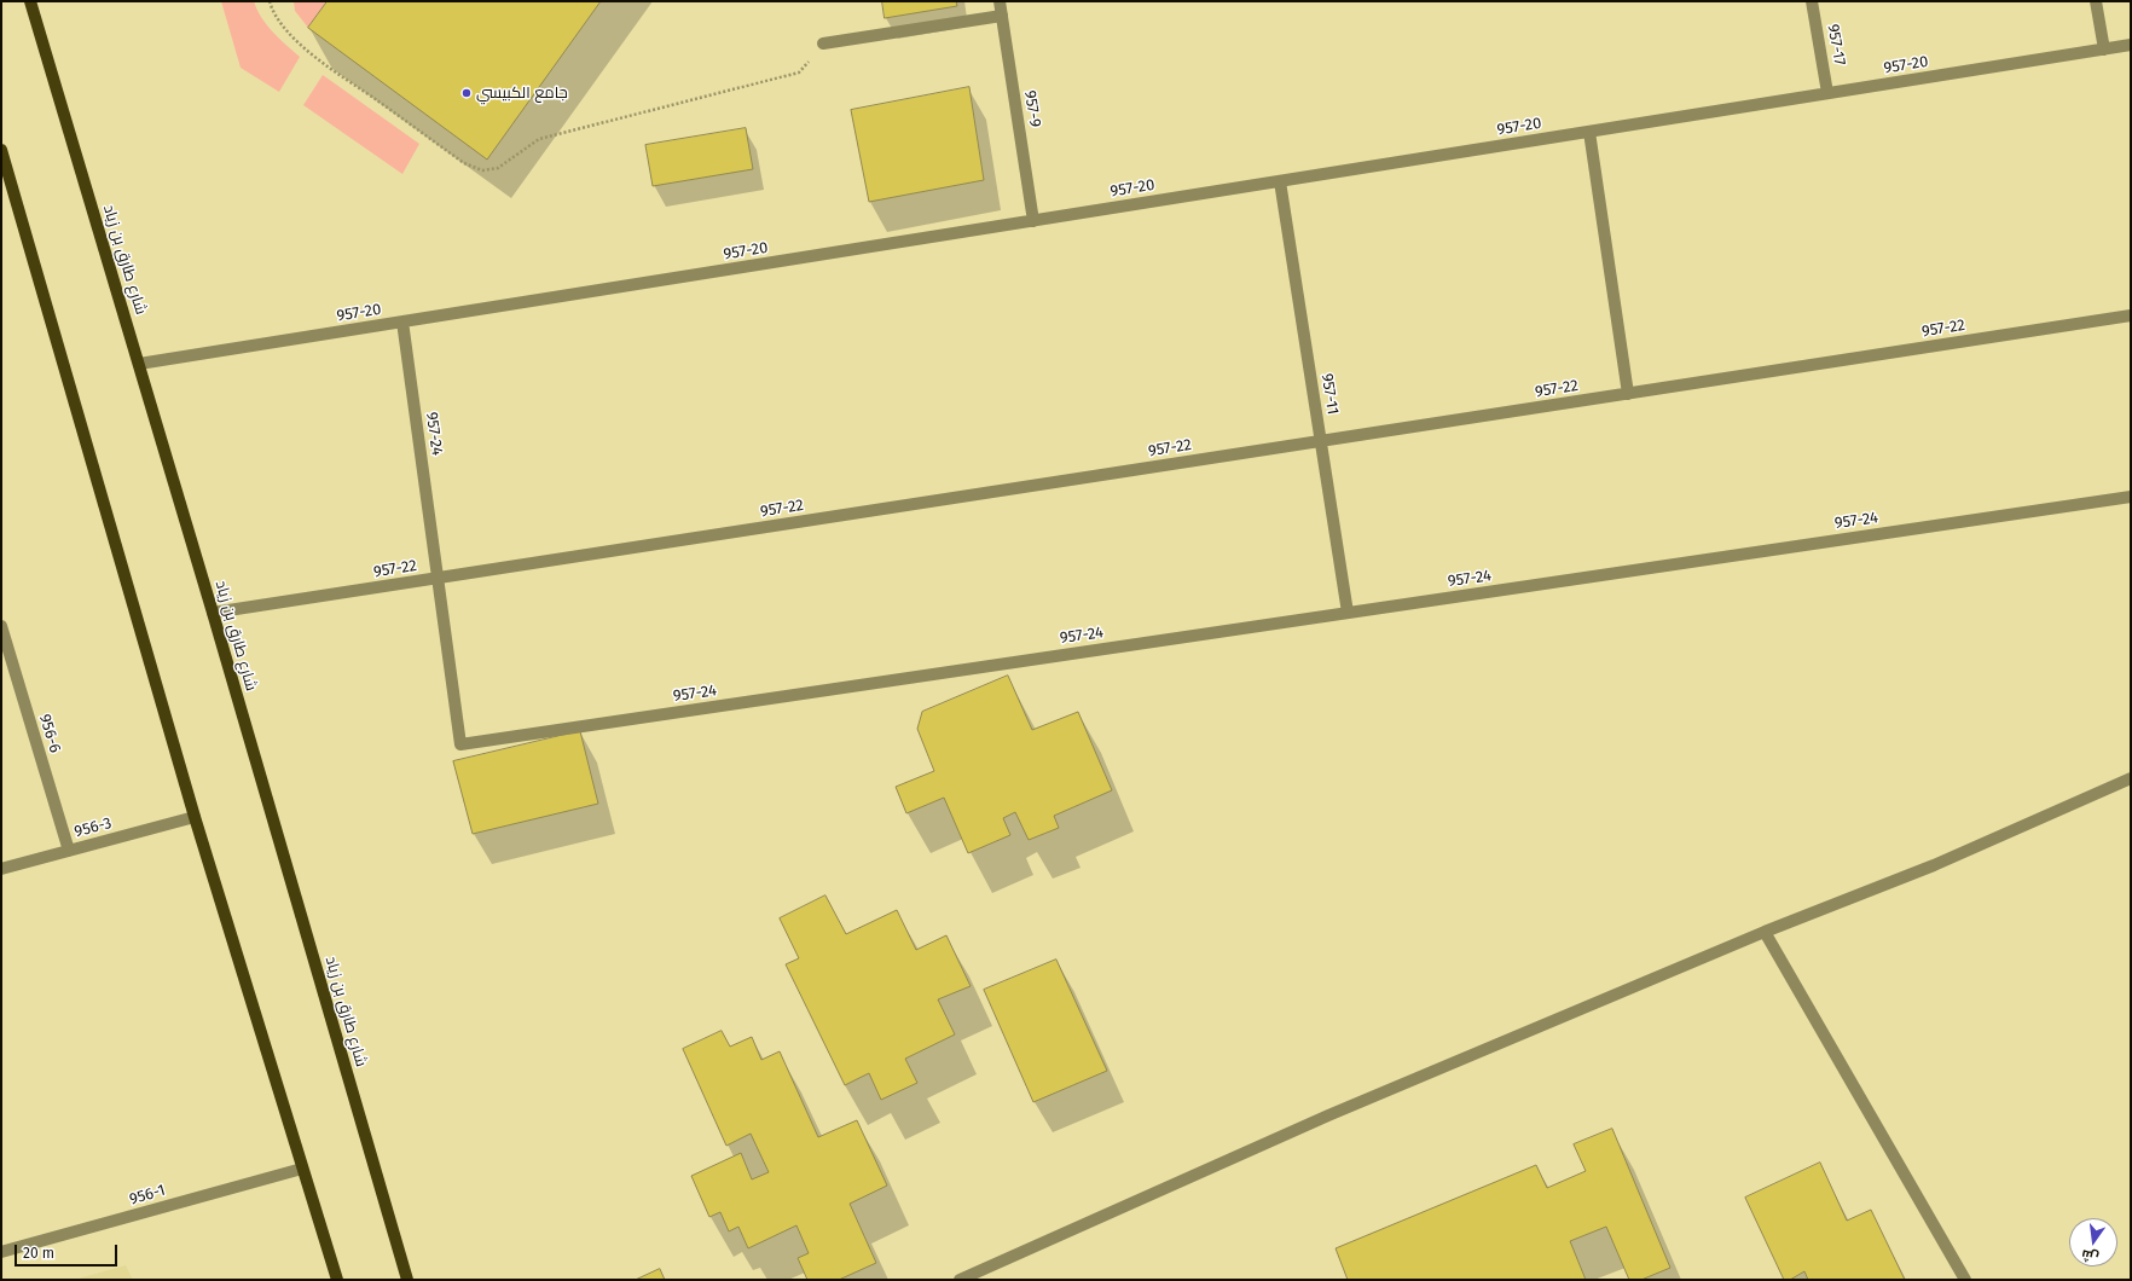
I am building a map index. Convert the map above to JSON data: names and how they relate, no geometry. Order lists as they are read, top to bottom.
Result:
{
  "streets": {
    "main road": ["شارع طارق بن زياد"],
    "street": [
      "957-17",
      "957-20",
      "957-9",
      "957-22",
      "957-11",
      "957-24",
      "956-6",
      "956-3",
      "956-1"
    ]
  },
  "crossings": [
    ["957-17", "957-20"],
    ["957-20", "957-9"],
    ["957-20", "شارع طارق بن زياد"],
    ["957-20", "957-11"],
    ["957-20", "957-24"],
    ["شارع طارق بن زياد", "957-22"],
    ["957-22", "957-11"],
    ["957-22", "957-24"],
    ["957-11", "957-24"],
    ["956-6", "956-3"]
  ],
  "places": ["جامع الكبيسي"],
  "scale_bar": "20 m",
  "north": "bottom"
}
